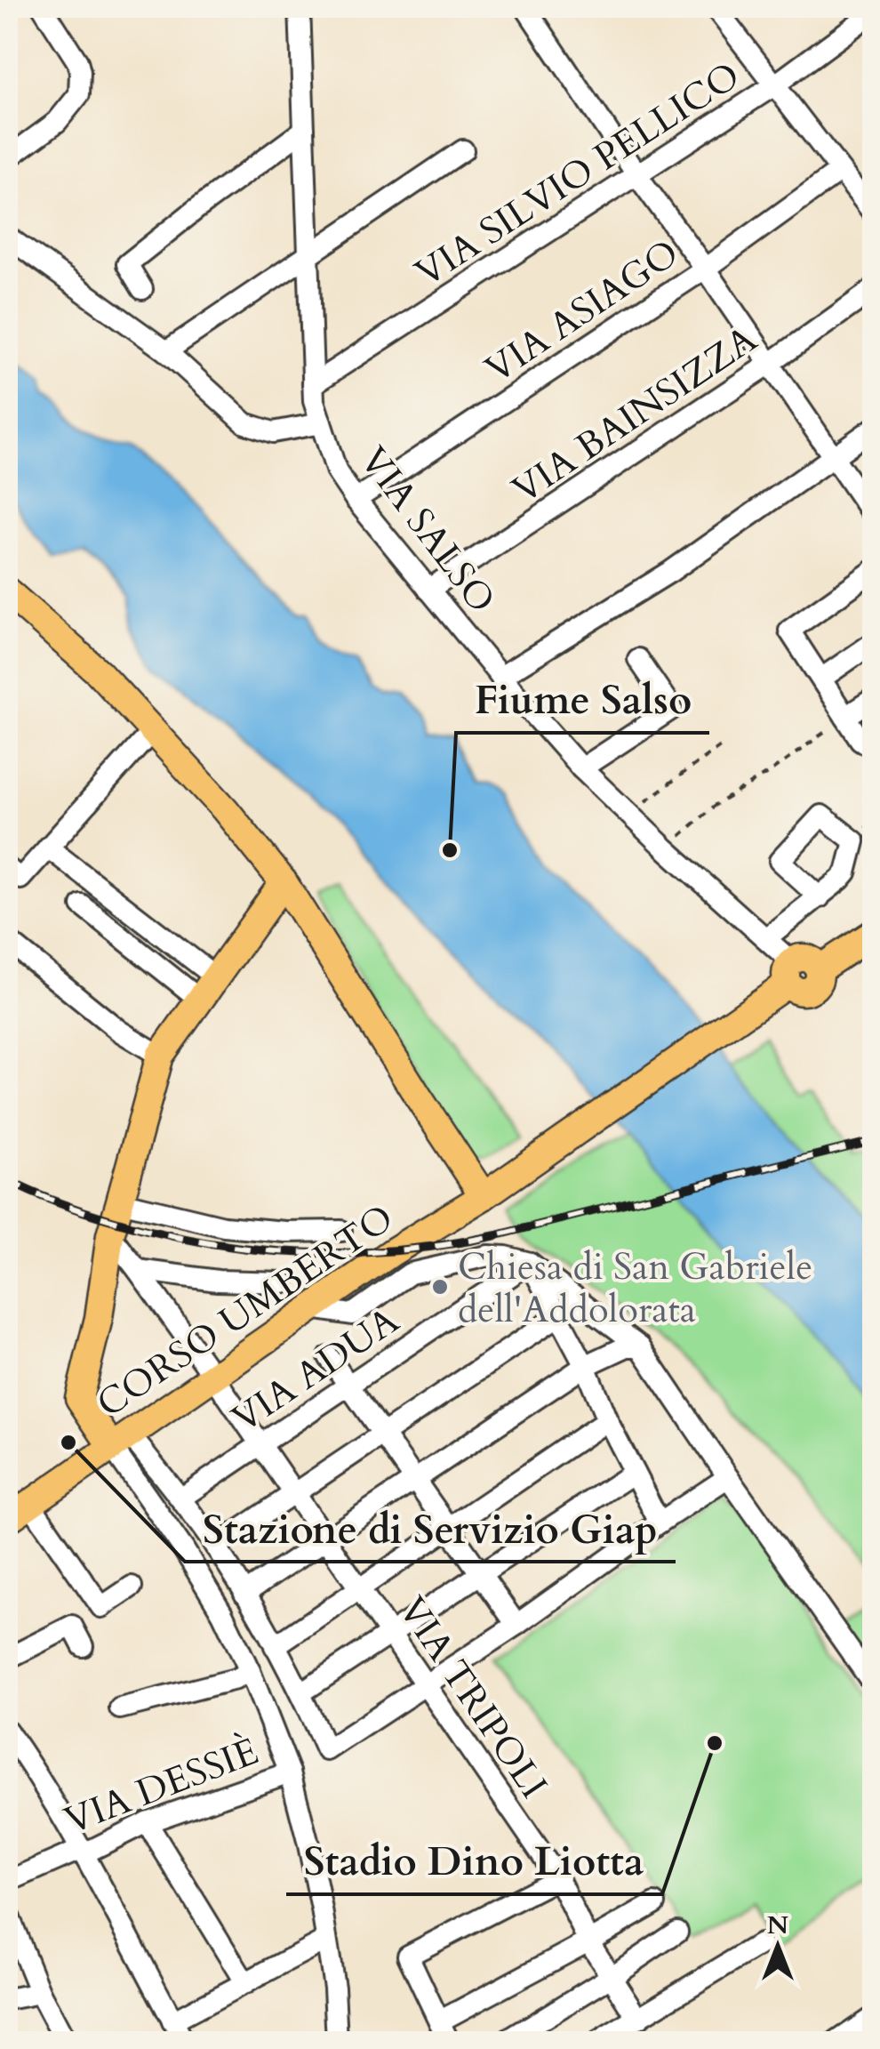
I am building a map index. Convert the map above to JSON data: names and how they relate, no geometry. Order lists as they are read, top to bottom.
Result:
{
  "streets": {
    "main road": ["CORSO UMBERTO"],
    "street": [
      "VIA SILVIO PELLICO",
      "VIA ASIAGO",
      "VIA BAINSIZZA",
      "VIA SALSO",
      "VIA ADUA",
      "VIA TRIPOLI",
      "VIA DESSIÈ"
    ]
  },
  "crossings": [
    ["VIA SILVIO PELLICO", "VIA SALSO"],
    ["VIA ASIAGO", "VIA SALSO"],
    ["VIA BAINSIZZA", "VIA SALSO"],
    ["VIA SALSO", "CORSO UMBERTO"],
    ["CORSO UMBERTO", "VIA TRIPOLI"],
    ["VIA ADUA", "VIA TRIPOLI"]
  ],
  "places": [
    "Fiume Salso",
    "Chiesa di San Gabriele dell'Addolorata",
    "Stazione di Servizio Giap",
    "Stadio Dino Liotta"
  ],
  "north": "top"
}
